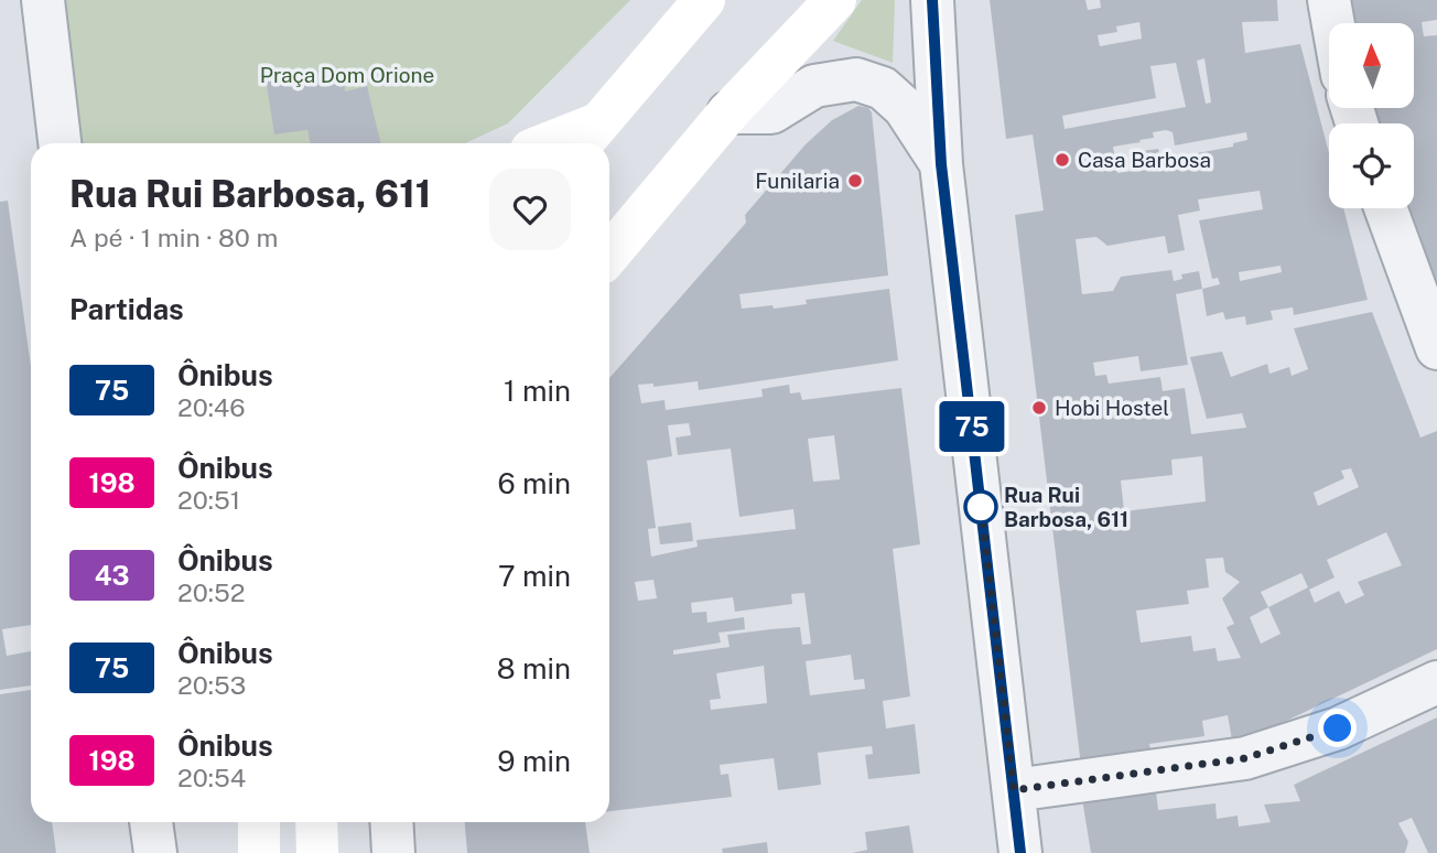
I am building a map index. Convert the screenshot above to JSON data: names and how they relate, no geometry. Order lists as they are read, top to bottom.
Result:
{
  "parks": ["Praça Dom Orione"],
  "places": [
    "Casa Barbosa",
    "Funilaria",
    "Hobi Hostel",
    "Rua Rui Barbosa, 611"
  ],
  "lines": ["bus line 75"],
  "north": "top",
  "page": {
    "on_map": "75",
    "heading": [
      ["Rua Rui Barbosa, 611", "A pé · 1 min · 80 m"],
      "Partidas"
    ],
    "list": [
      {
        "mark": "75",
        "name": "Ônibus",
        "note": "20:46",
        "value": "1 min"
      },
      {
        "mark": "198",
        "name": "Ônibus",
        "note": "20:51",
        "value": "6 min"
      },
      {
        "mark": "43",
        "name": "Ônibus",
        "note": "20:52",
        "value": "7 min"
      },
      {
        "mark": "75",
        "name": "Ônibus",
        "note": "20:53",
        "value": "8 min"
      },
      {
        "mark": "198",
        "name": "Ônibus",
        "note": "20:54",
        "value": "9 min"
      }
    ]
  }
}
